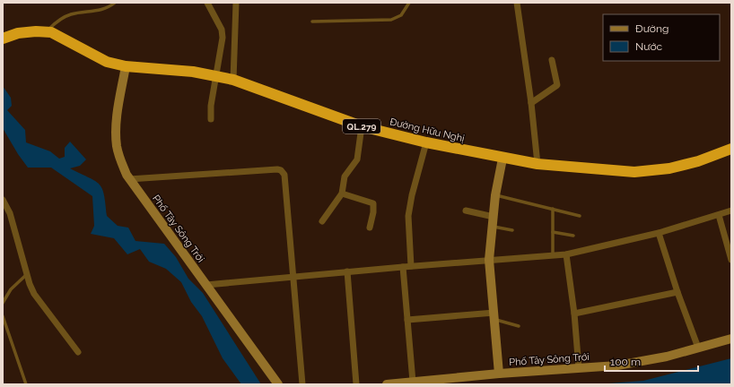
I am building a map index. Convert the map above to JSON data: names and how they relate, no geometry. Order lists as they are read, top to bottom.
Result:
{
  "streets": {
    "highway": ["QL.279", "Đường Hữu Nghị"],
    "street": ["Phố Tây Sông Trới"]
  },
  "crossings": [
    ["Đường Hữu Nghị", "Phố Tây Sông Trới"]
  ],
  "legend": ["Đường", "Nước"],
  "scale_bar": "100 m"
}
